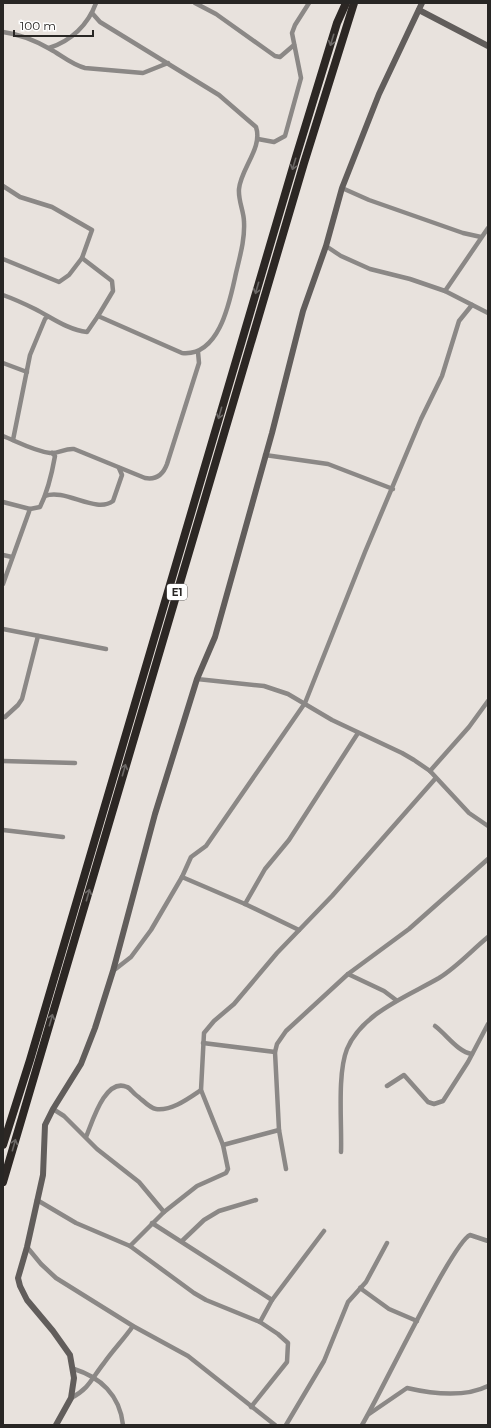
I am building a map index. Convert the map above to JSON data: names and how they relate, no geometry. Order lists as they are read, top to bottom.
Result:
{
  "streets": {
    "highway": ["E1"]
  },
  "scale_bar": "100 m"
}
